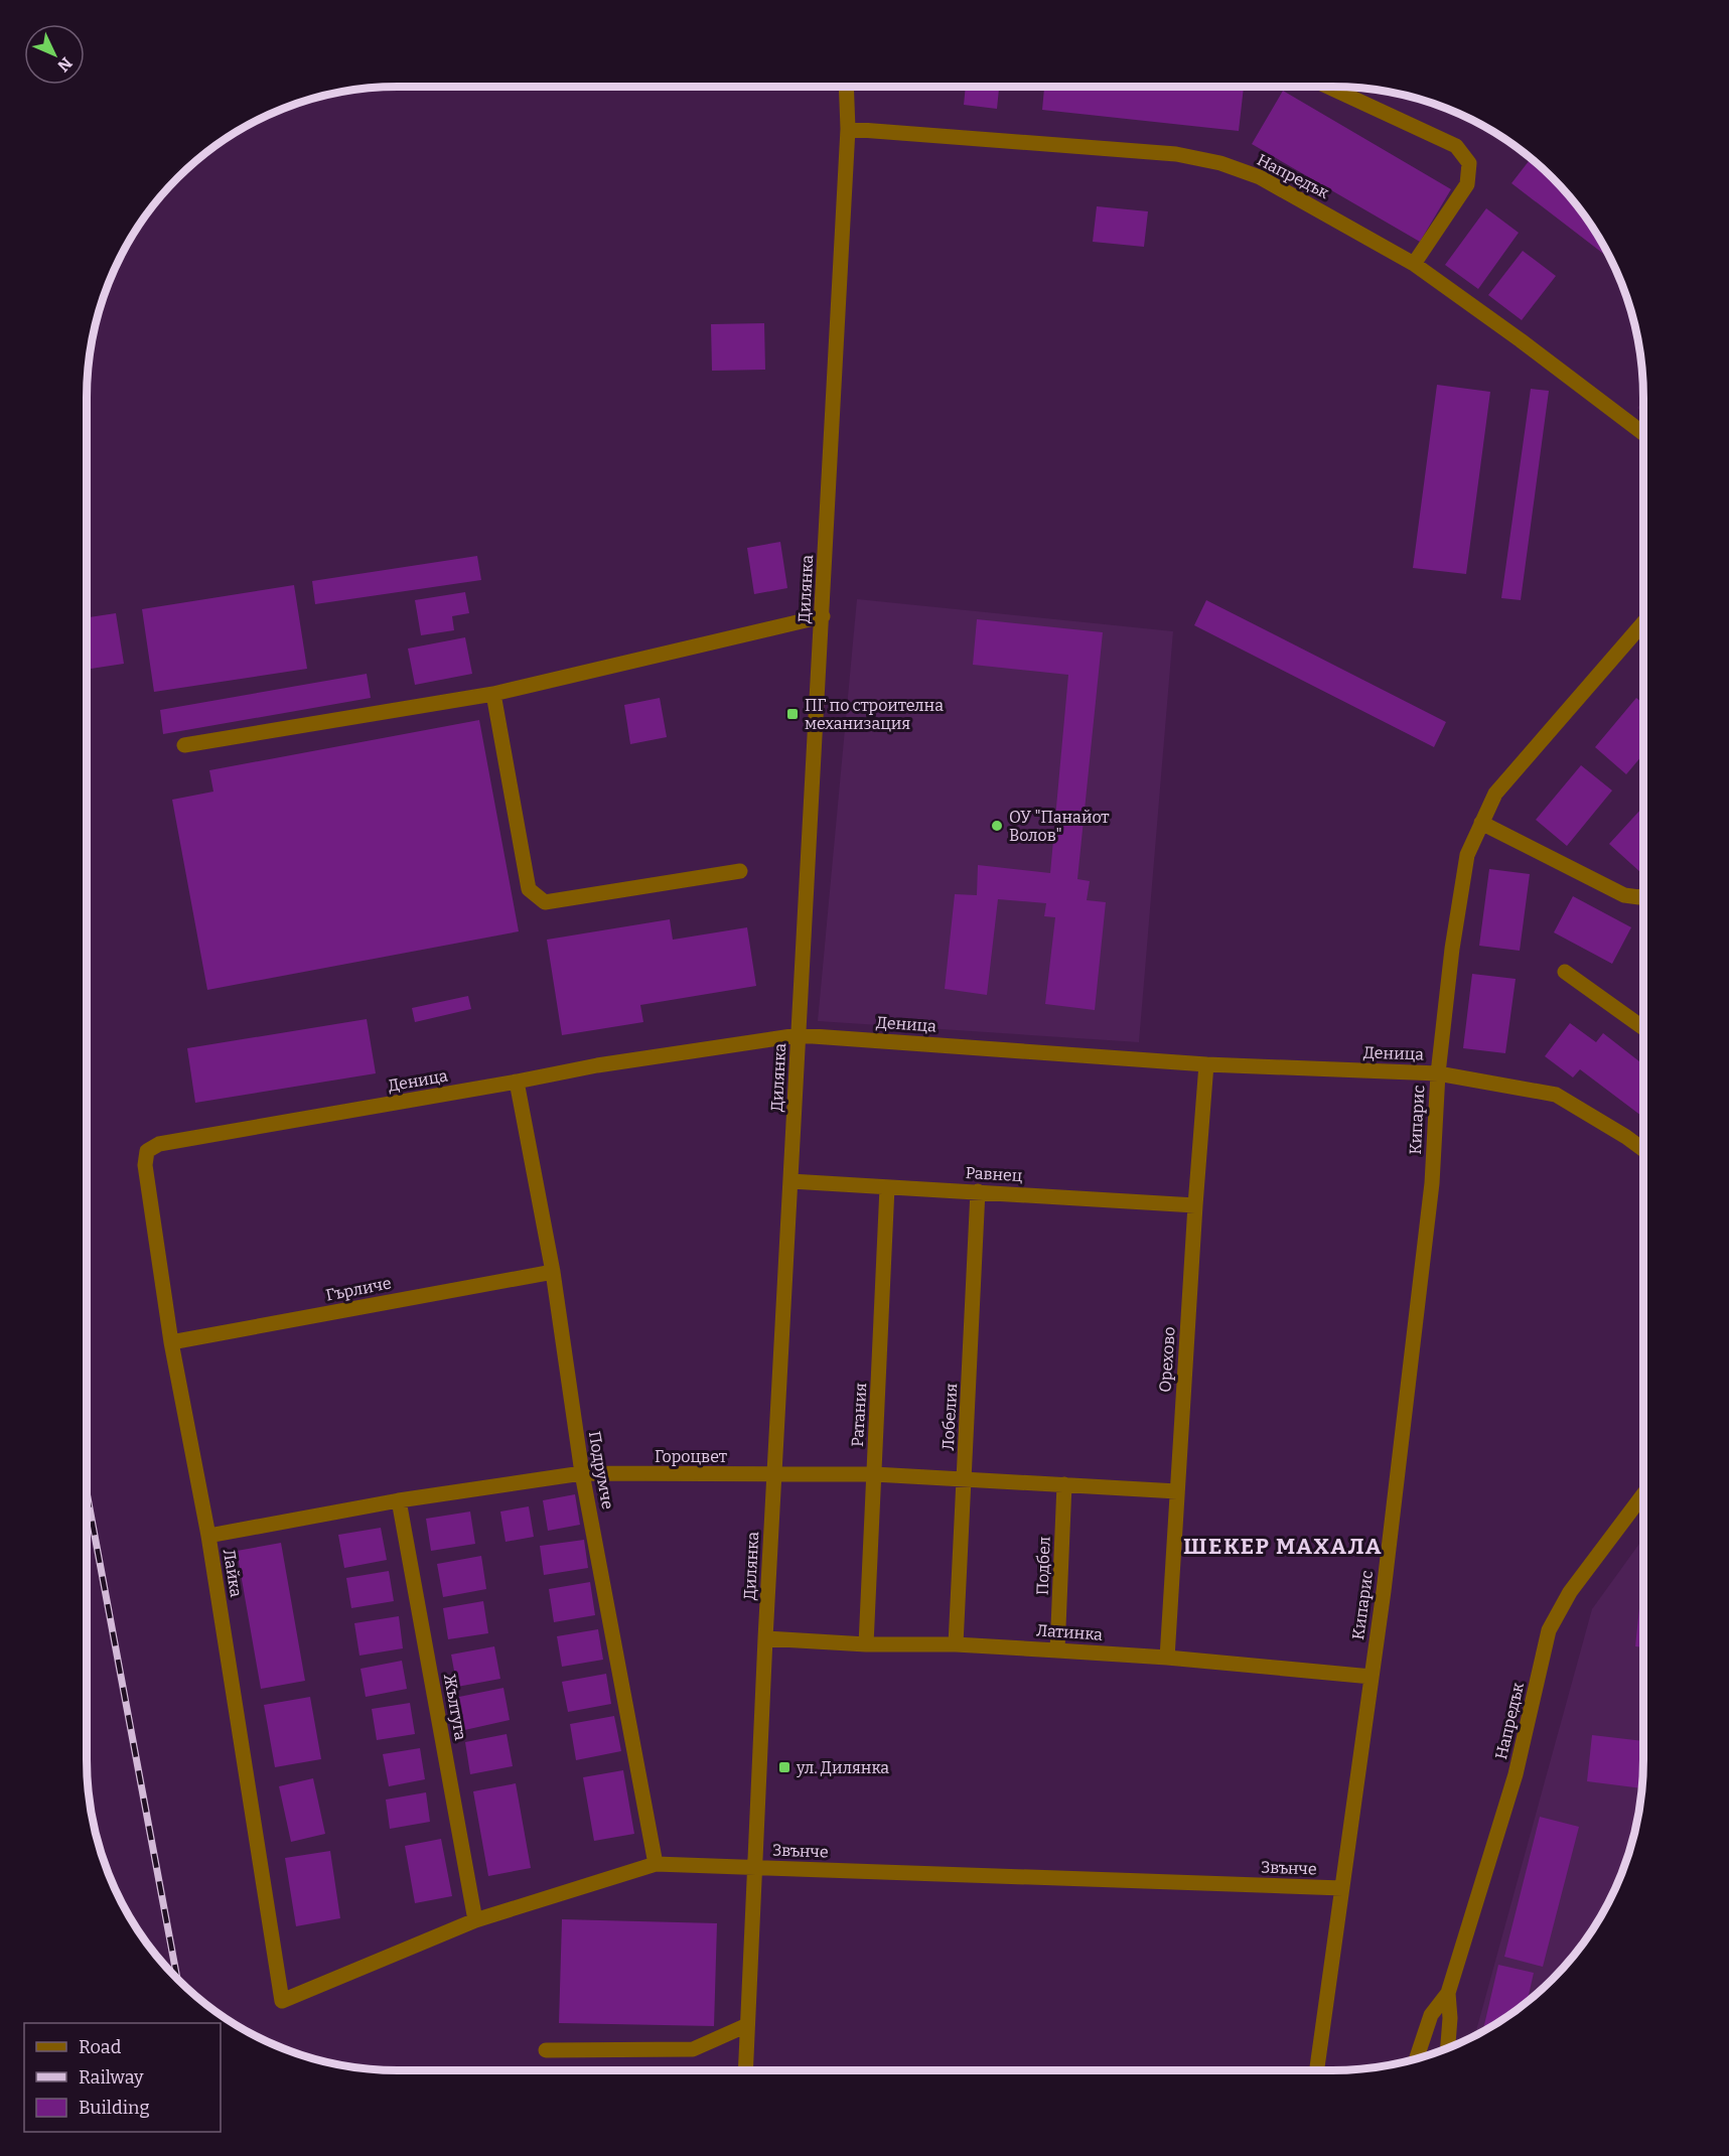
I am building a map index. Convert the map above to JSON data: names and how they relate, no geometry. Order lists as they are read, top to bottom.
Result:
{
  "streets": {
    "street": [
      "Напредък",
      "Дилянка",
      "Деница",
      "Кипарис",
      "Равнец",
      "Гърличе",
      "Орехово",
      "Ратания",
      "Лобелия",
      "Гороцвет",
      "Подрумче",
      "Подбел",
      "Лайка",
      "Латинка",
      "Жълтуга",
      "Звънче"
    ]
  },
  "crossings": [
    ["Напредък", "Дилянка"],
    ["Дилянка", "Деница"],
    ["Дилянка", "Равнец"],
    ["Дилянка", "Гороцвет"],
    ["Дилянка", "Латинка"],
    ["Дилянка", "Звънче"],
    ["Деница", "Кипарис"],
    ["Деница", "Орехово"],
    ["Деница", "Подрумче"],
    ["Деница", "Лайка"],
    ["Кипарис", "Латинка"],
    ["Кипарис", "Звънче"],
    ["Равнец", "Орехово"],
    ["Равнец", "Ратания"],
    ["Равнец", "Лобелия"],
    ["Гърличе", "Подрумче"],
    ["Гърличе", "Лайка"],
    ["Орехово", "Гороцвет"],
    ["Орехово", "Латинка"],
    ["Ратания", "Гороцвет"],
    ["Ратания", "Латинка"],
    ["Лобелия", "Гороцвет"],
    ["Лобелия", "Латинка"],
    ["Гороцвет", "Подрумче"],
    ["Гороцвет", "Подбел"],
    ["Гороцвет", "Лайка"],
    ["Гороцвет", "Жълтуга"],
    ["Подрумче", "Звънче"],
    ["Подбел", "Латинка"],
    ["Лайка", "Звънче"],
    ["Жълтуга", "Звънче"]
  ],
  "districts": ["ШЕКЕР МАХАЛА"],
  "places": {
    "transit": ["ПГ по строителна механизация", "ул. Дилянка"],
    "other": ["ОУ \"Панайот Волов\""]
  },
  "legend": ["Road", "Railway", "Building"],
  "north": "bottom right"
}
